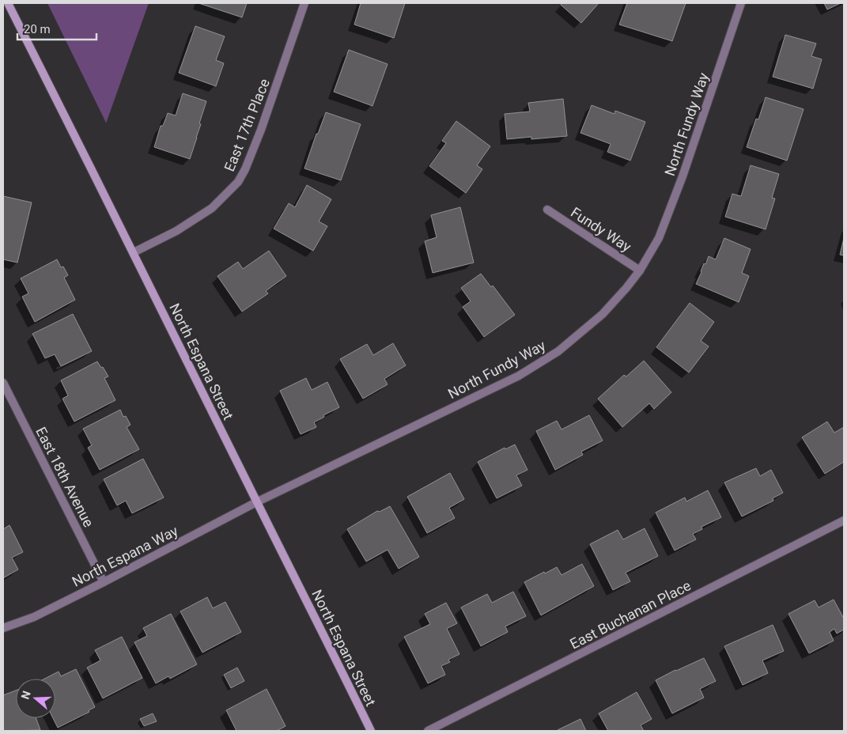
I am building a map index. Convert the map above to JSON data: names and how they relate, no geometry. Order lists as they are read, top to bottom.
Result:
{
  "streets": {
    "street": [
      "North Fundy Way",
      "East 17th Place",
      "Fundy Way",
      "North Espana Street",
      "East 18th Avenue",
      "North Espana Way",
      "East Buchanan Place"
    ]
  },
  "crossings": [
    ["North Fundy Way", "Fundy Way"],
    ["North Fundy Way", "North Espana Street"],
    ["North Fundy Way", "North Espana Way"],
    ["East 17th Place", "North Espana Street"],
    ["North Espana Street", "North Espana Way"],
    ["East 18th Avenue", "North Espana Way"]
  ],
  "scale_bar": "20 m",
  "north": "left"
}
